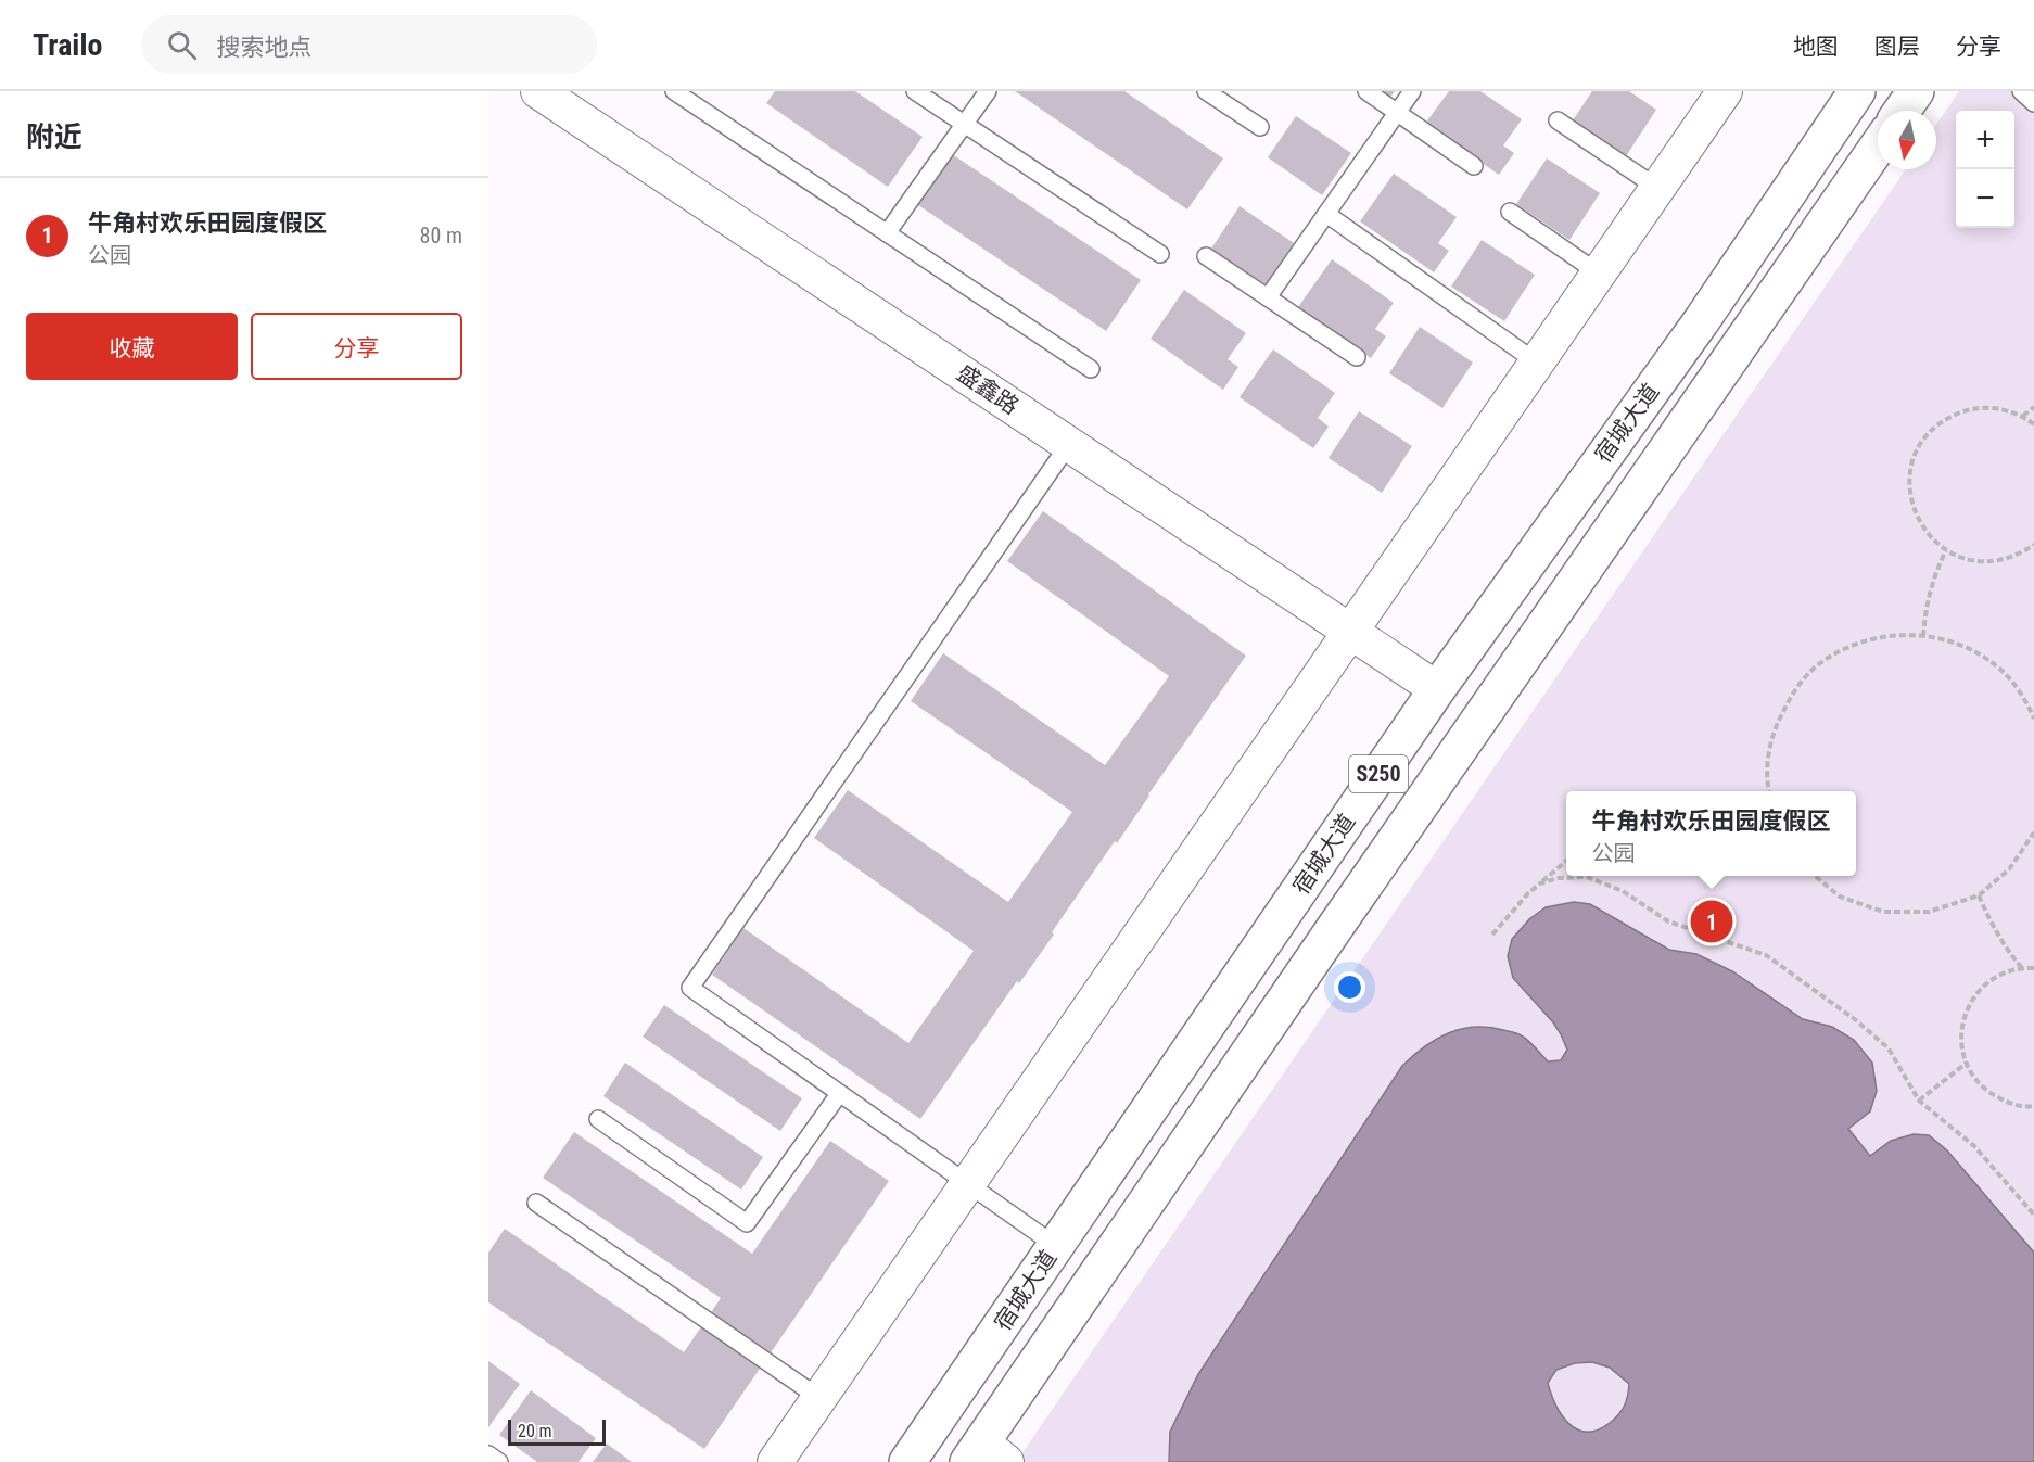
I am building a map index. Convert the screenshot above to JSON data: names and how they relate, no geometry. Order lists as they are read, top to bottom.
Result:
{
  "streets": {
    "main road": ["宿城大道", "S250"],
    "street": ["盛鑫路"]
  },
  "crossings": [
    ["盛鑫路", "宿城大道"]
  ],
  "scale_bar": "20 m",
  "north": "bottom",
  "page": {
    "header": "Trailo",
    "search": "搜索地点",
    "nav": ["地图", "图层", "分享"],
    "heading": "附近",
    "map_buttons": ["+", "−"],
    "list": [
      {
        "mark": "1",
        "name": "牛角村欢乐田园度假区",
        "note": "公园",
        "value": "80 m"
      }
    ],
    "buttons": ["收藏", "分享"],
    "popup": ["牛角村欢乐田园度假区", "公园"],
    "pins": "1",
    "scale": "20 m"
  }
}
